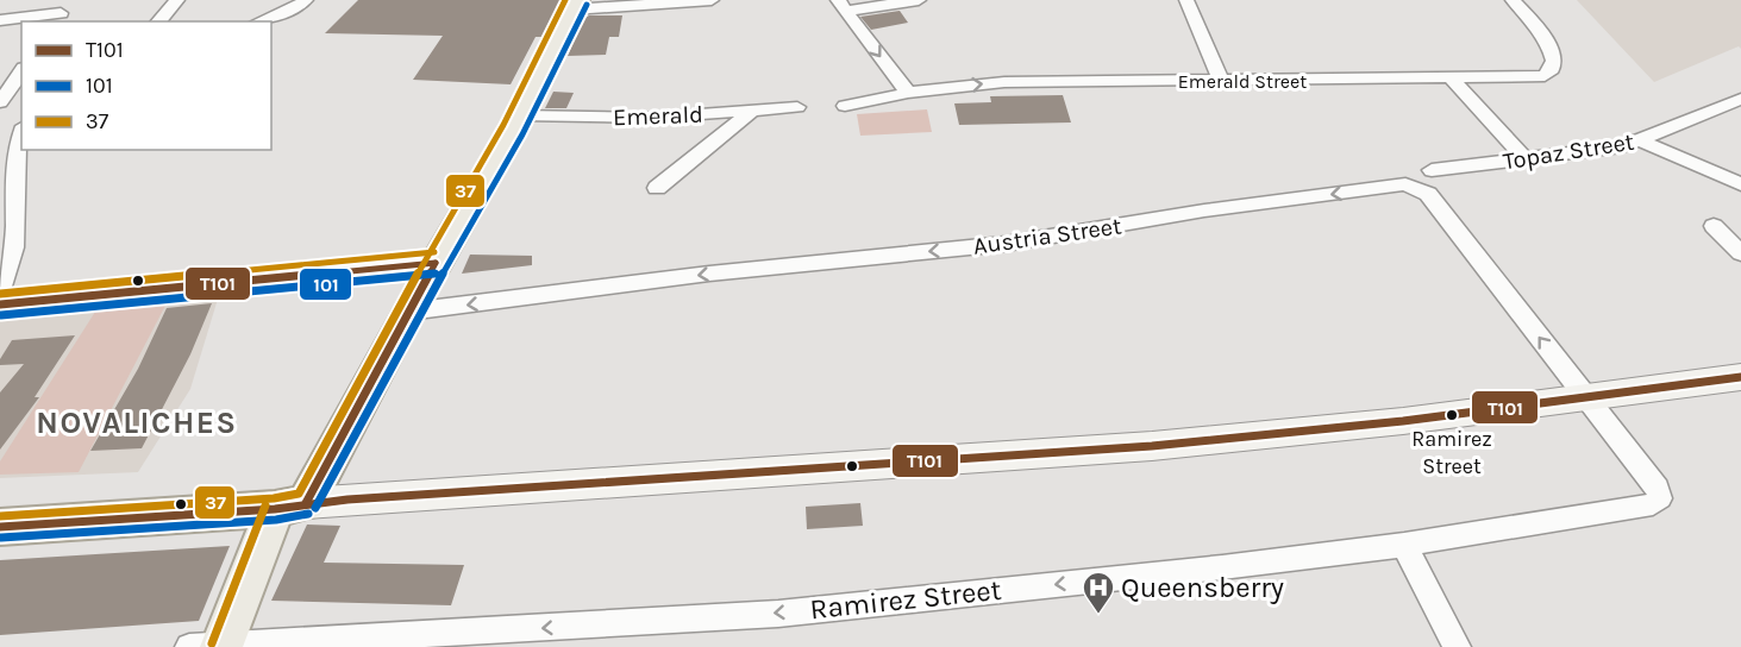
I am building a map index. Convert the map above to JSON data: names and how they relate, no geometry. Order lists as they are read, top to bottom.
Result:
{
  "streets": {
    "street": [
      "Emerald Street",
      "Emerald",
      "Topaz Street",
      "Austria Street",
      "Ramirez Street"
    ]
  },
  "crossings": [
    ["Austria Street", "Ramirez Street"]
  ],
  "one_way": ["Emerald Street", "Austria Street", "Ramirez Street"],
  "districts": ["NOVALICHES"],
  "places": {
    "other": ["Ramirez Street"],
    "hospital": ["Queensberry"]
  },
  "lines": ["transit line 37", "transit line 101", "transit line T101"],
  "legend": ["T101", "101", "37"]
}
